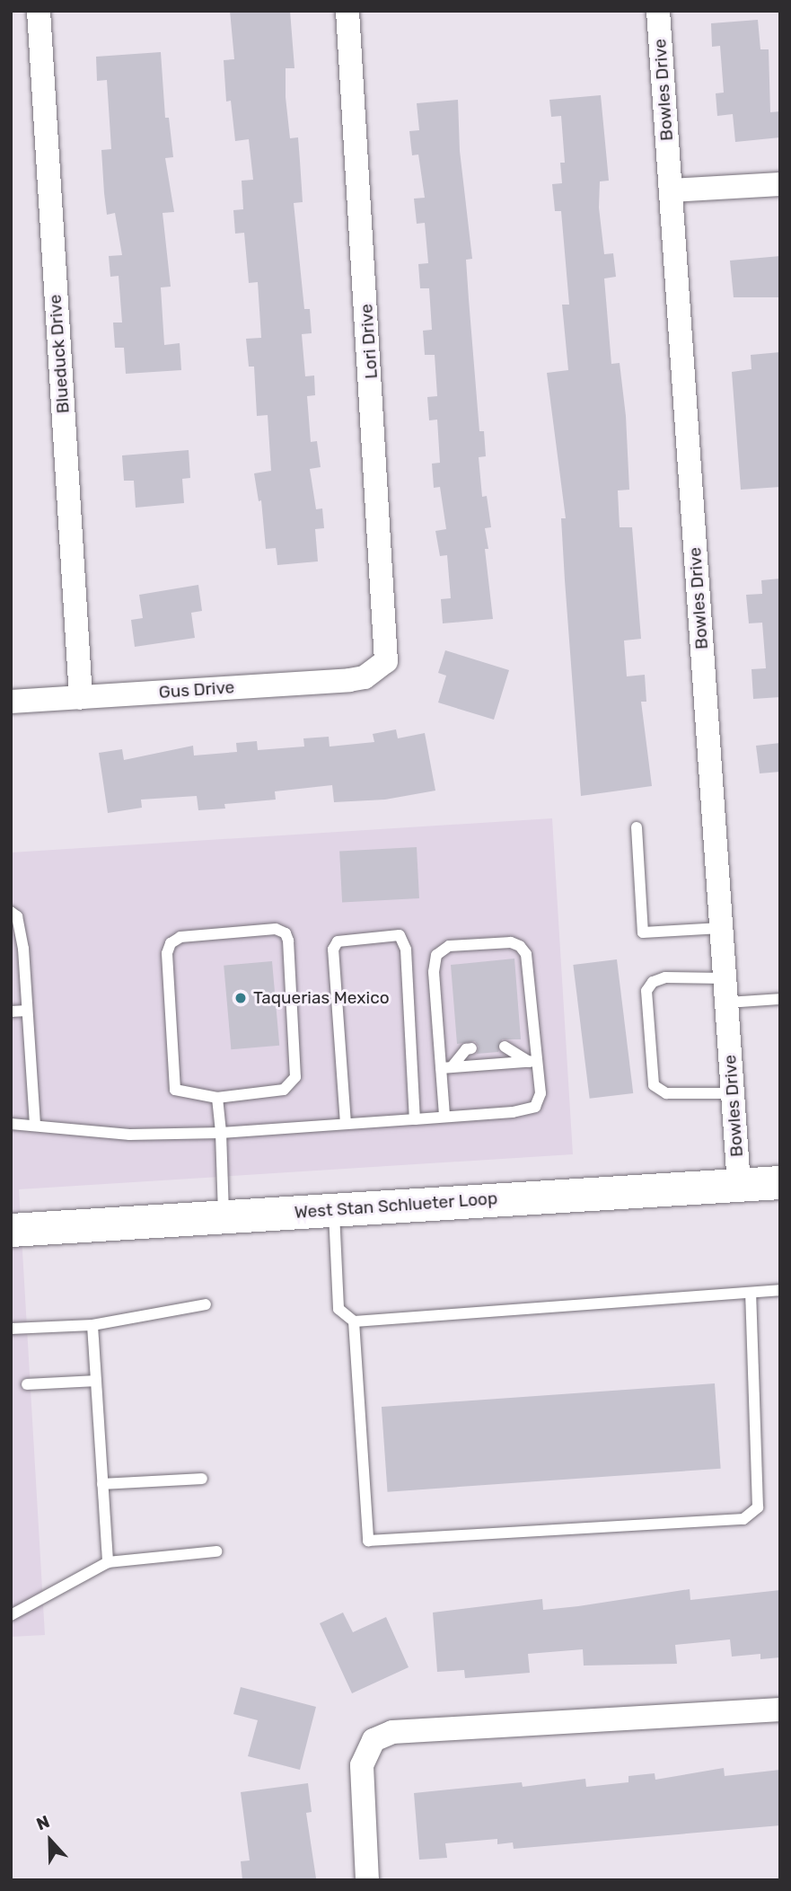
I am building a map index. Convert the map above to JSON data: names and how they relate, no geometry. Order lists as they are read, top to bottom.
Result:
{
  "streets": {
    "main road": ["West Stan Schlueter Loop"],
    "street": [
      "Bowles Drive",
      "Lori Drive",
      "Blueduck Drive",
      "Gus Drive"
    ]
  },
  "crossings": [
    ["Bowles Drive", "West Stan Schlueter Loop"],
    ["Lori Drive", "Gus Drive"],
    ["Blueduck Drive", "Gus Drive"]
  ],
  "places": ["Taquerias Mexico"],
  "north": "top"
}
